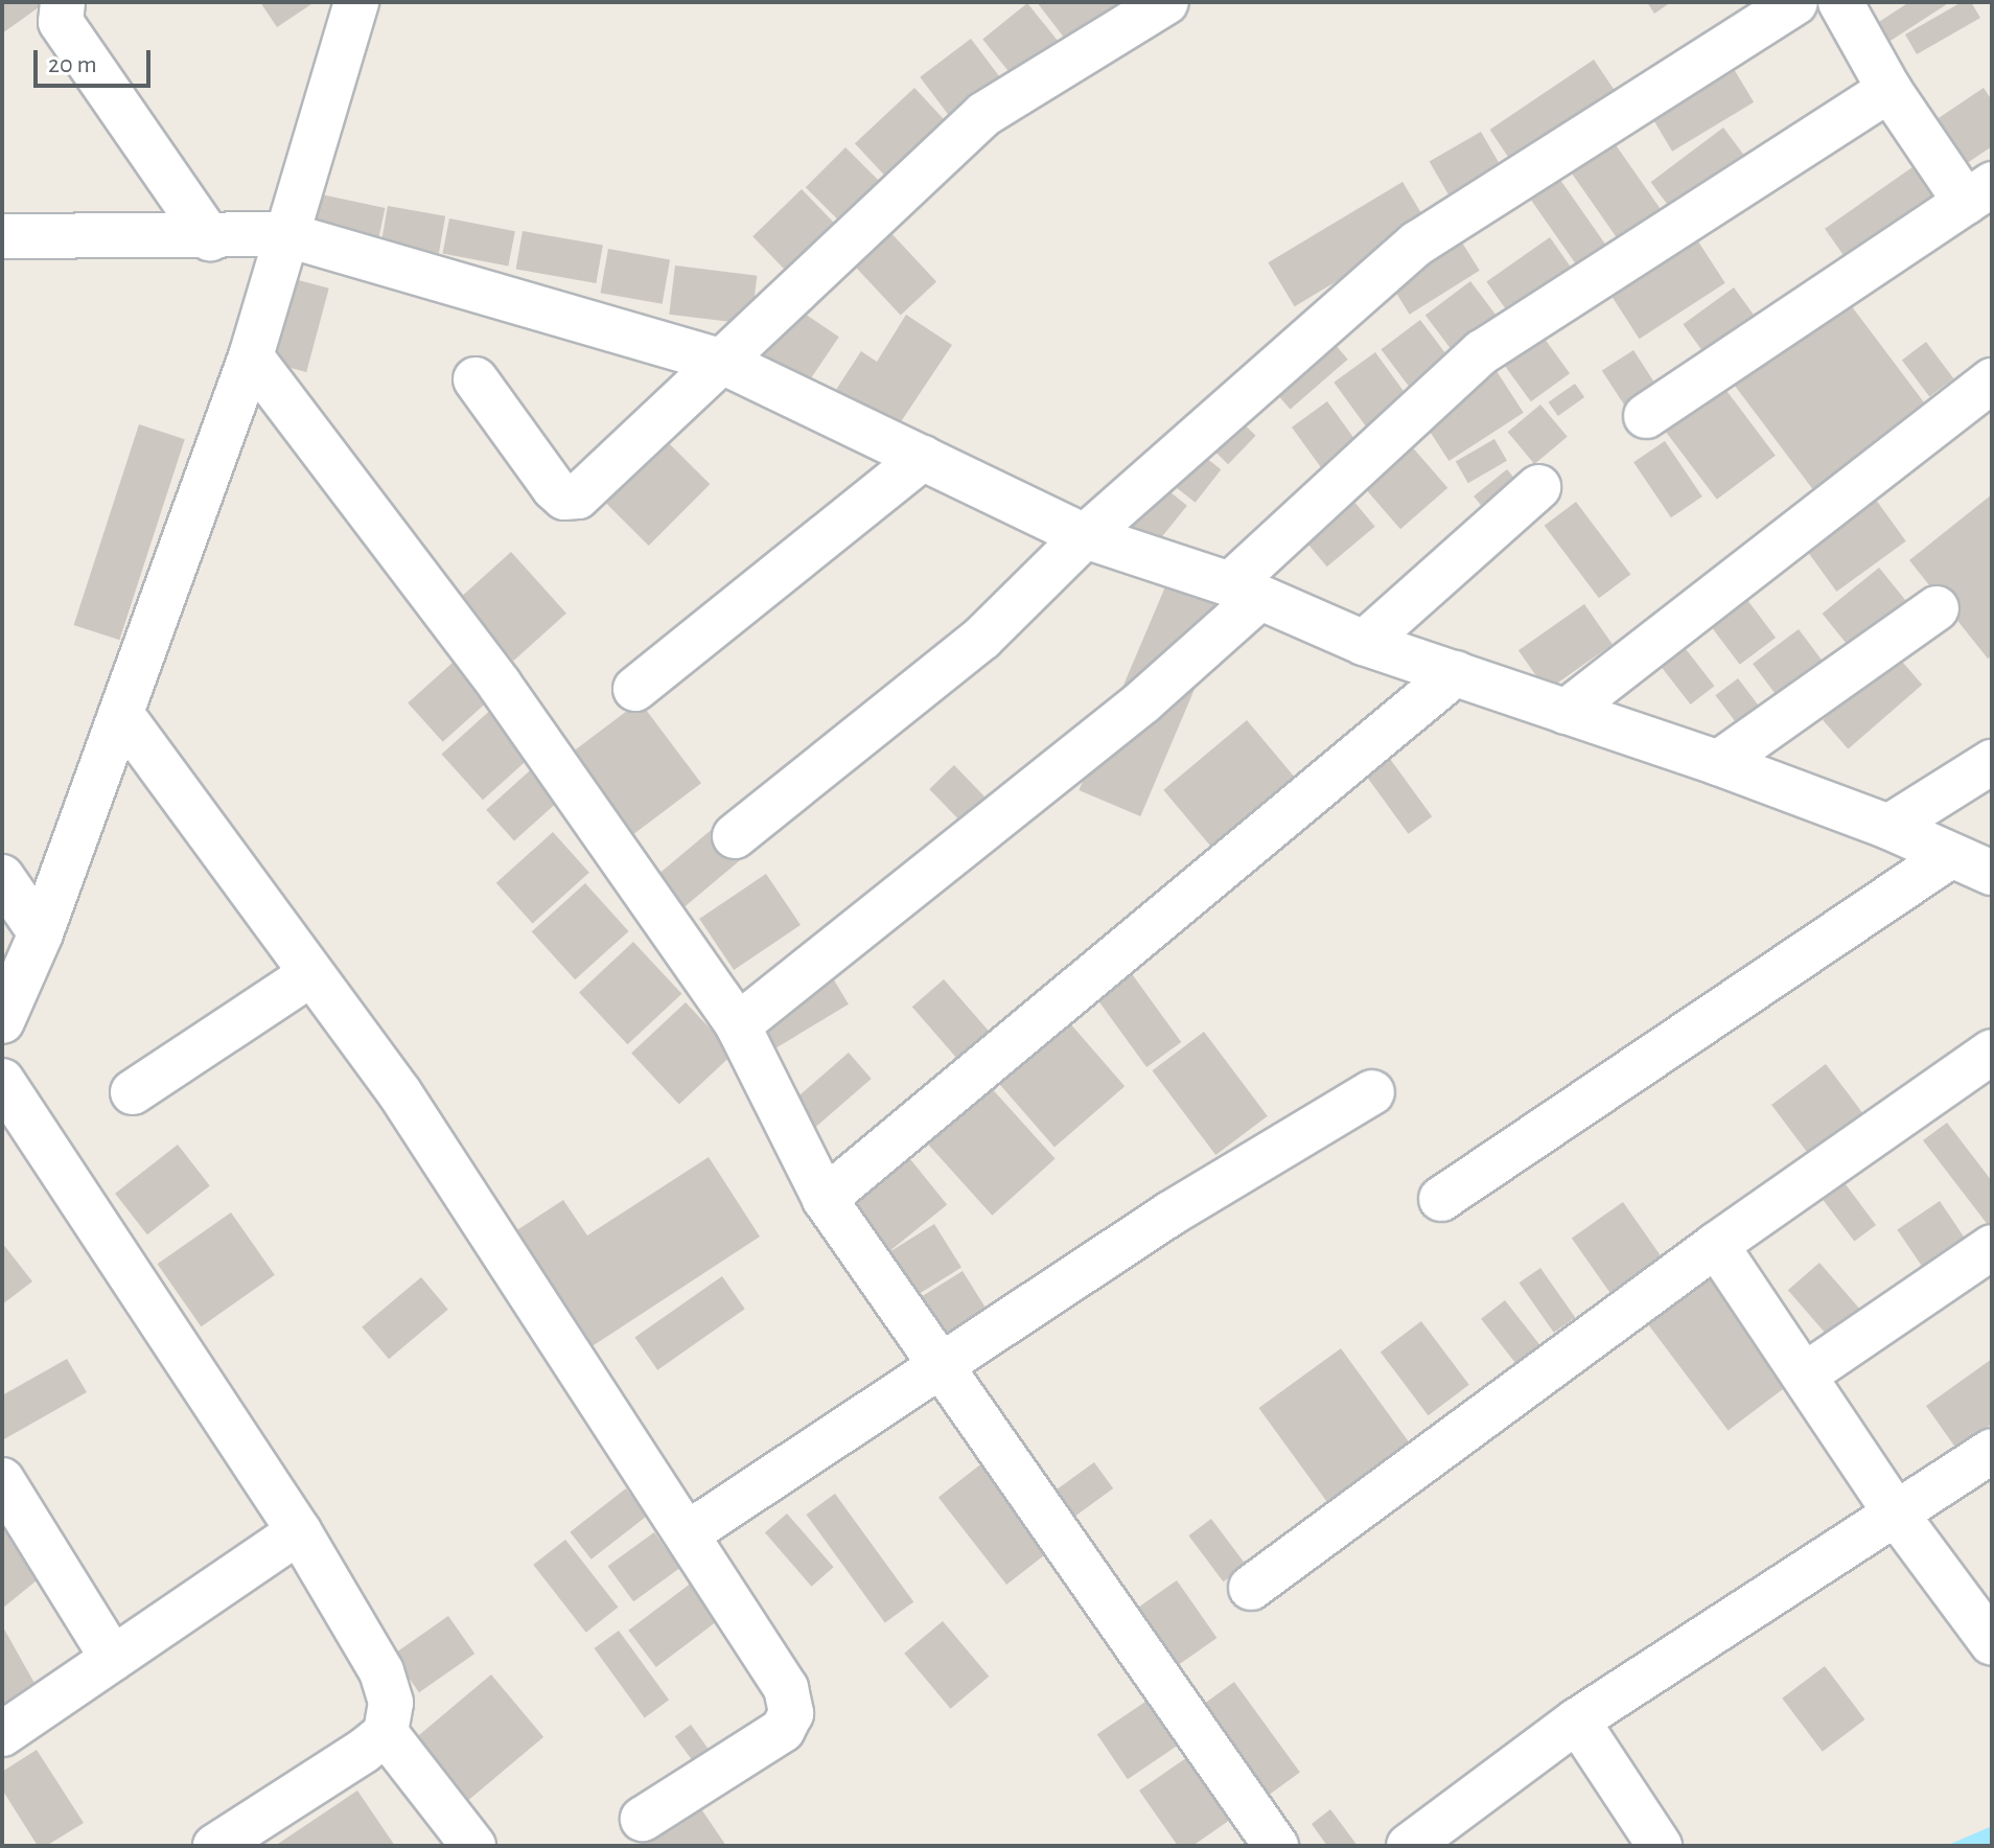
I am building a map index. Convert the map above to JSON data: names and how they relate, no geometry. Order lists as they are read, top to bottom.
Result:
{
  "scale_bar": "20 m"
}
